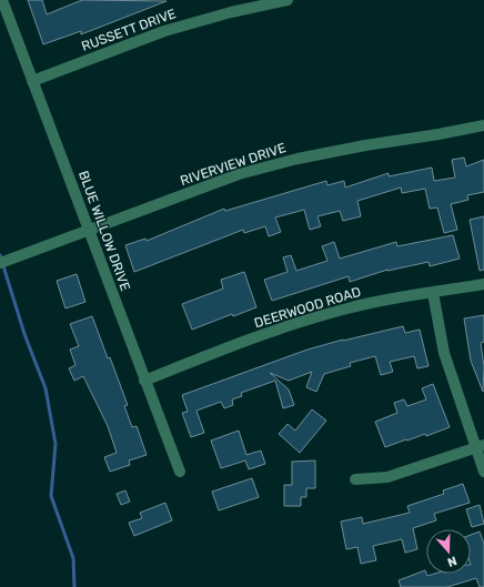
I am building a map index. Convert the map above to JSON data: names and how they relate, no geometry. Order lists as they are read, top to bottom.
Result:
{
  "streets": {
    "street": [
      "RUSSETT DRIVE",
      "RIVERVIEW DRIVE",
      "BLUE WILLOW DRIVE",
      "DEERWOOD ROAD"
    ]
  },
  "crossings": [
    ["RUSSETT DRIVE", "BLUE WILLOW DRIVE"],
    ["RIVERVIEW DRIVE", "BLUE WILLOW DRIVE"],
    ["BLUE WILLOW DRIVE", "DEERWOOD ROAD"]
  ],
  "north": "bottom"
}
